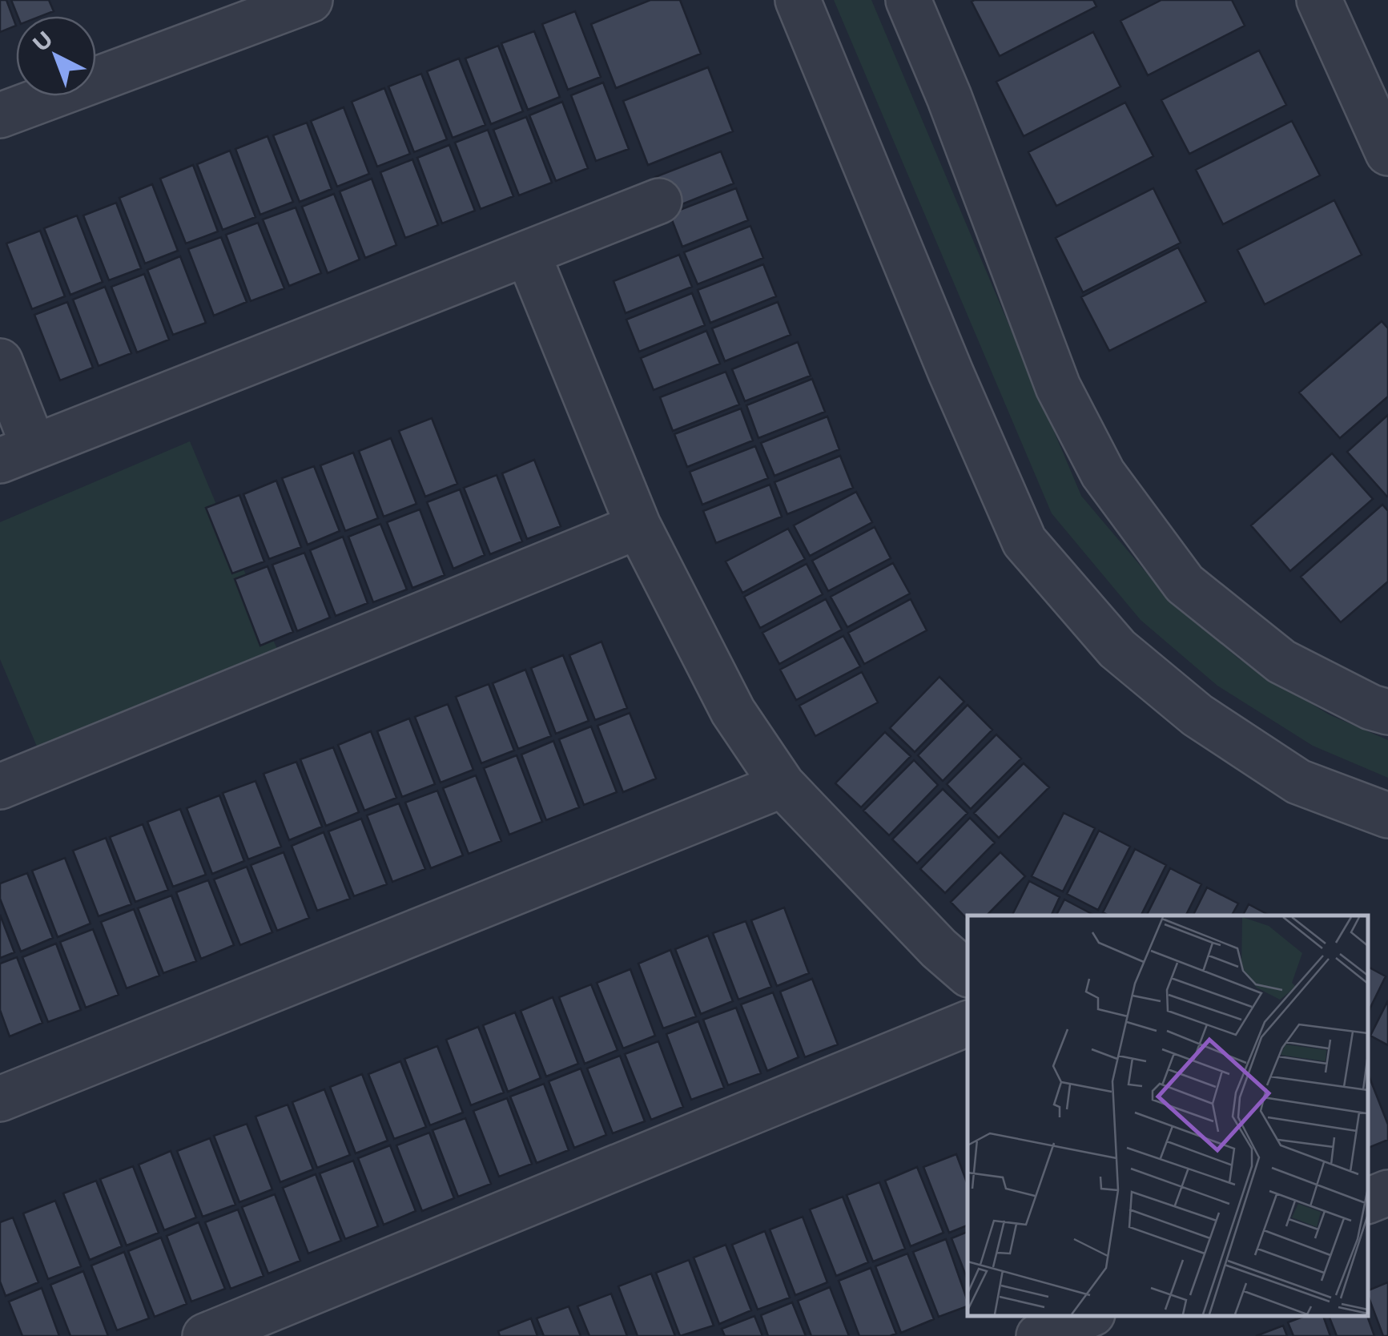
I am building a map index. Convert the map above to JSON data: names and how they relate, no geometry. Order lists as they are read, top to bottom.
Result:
{
  "north": "top left"
}
